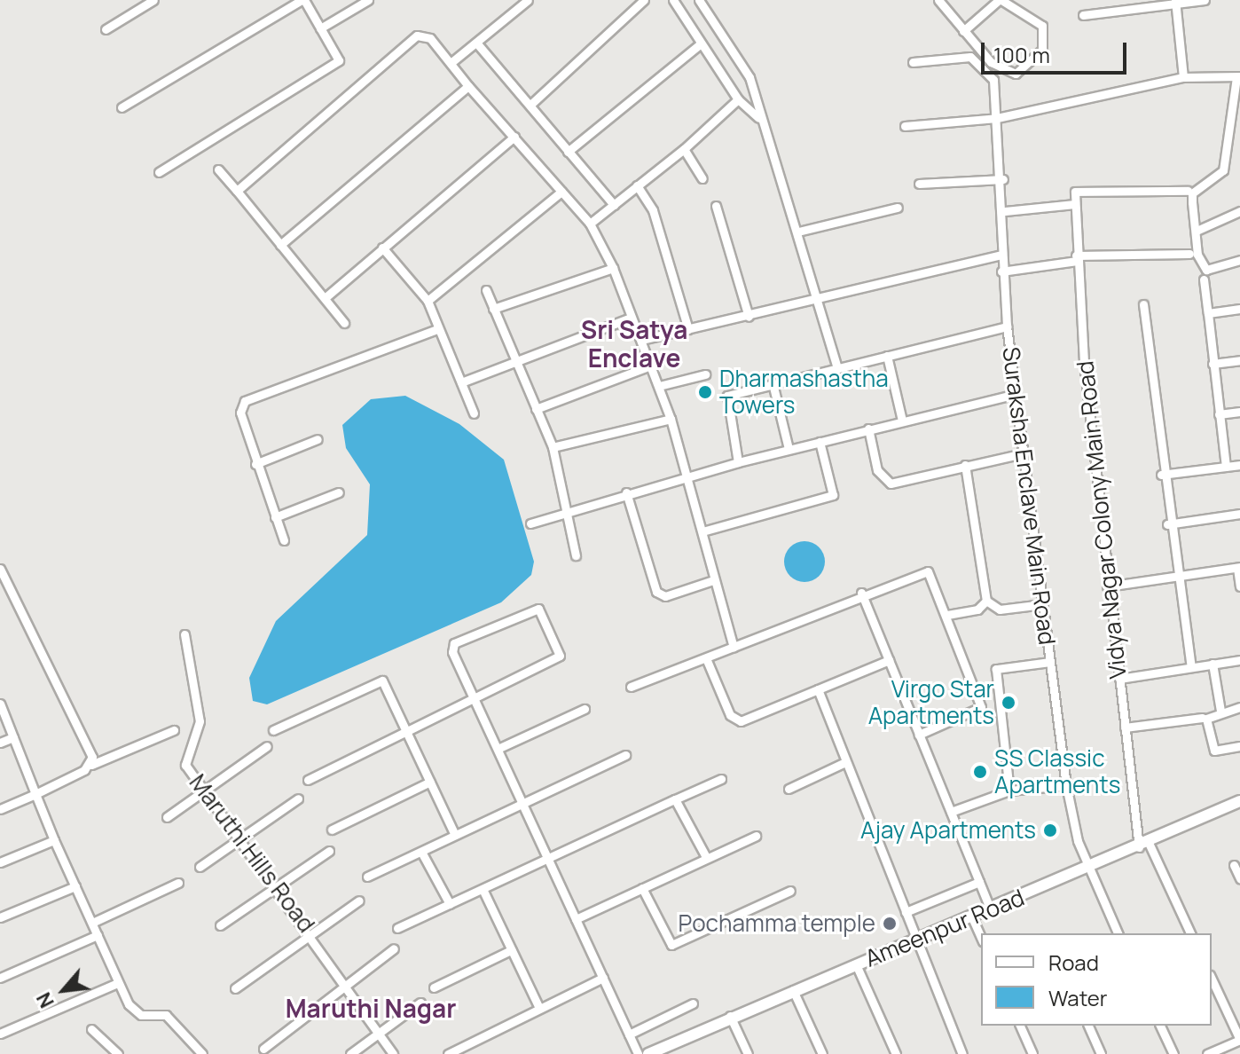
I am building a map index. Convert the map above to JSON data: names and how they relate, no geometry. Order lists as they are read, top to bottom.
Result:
{
  "streets": {
    "street": [
      "Suraksha Enclave Main Road",
      "Vidya Nagar Colony Main Road",
      "Maruthi Hills Road",
      "Ameenpur Road"
    ]
  },
  "crossings": [
    ["Suraksha Enclave Main Road", "Ameenpur Road"],
    ["Vidya Nagar Colony Main Road", "Ameenpur Road"]
  ],
  "districts": ["Sri Satya Enclave", "Maruthi Nagar"],
  "places": [
    "Dharmashastha Towers",
    "Virgo Star Apartments",
    "SS Classic Apartments",
    "Ajay Apartments",
    "Pochamma temple"
  ],
  "legend": ["Road", "Water"],
  "scale_bar": "100 m",
  "north": "bottom left"
}
